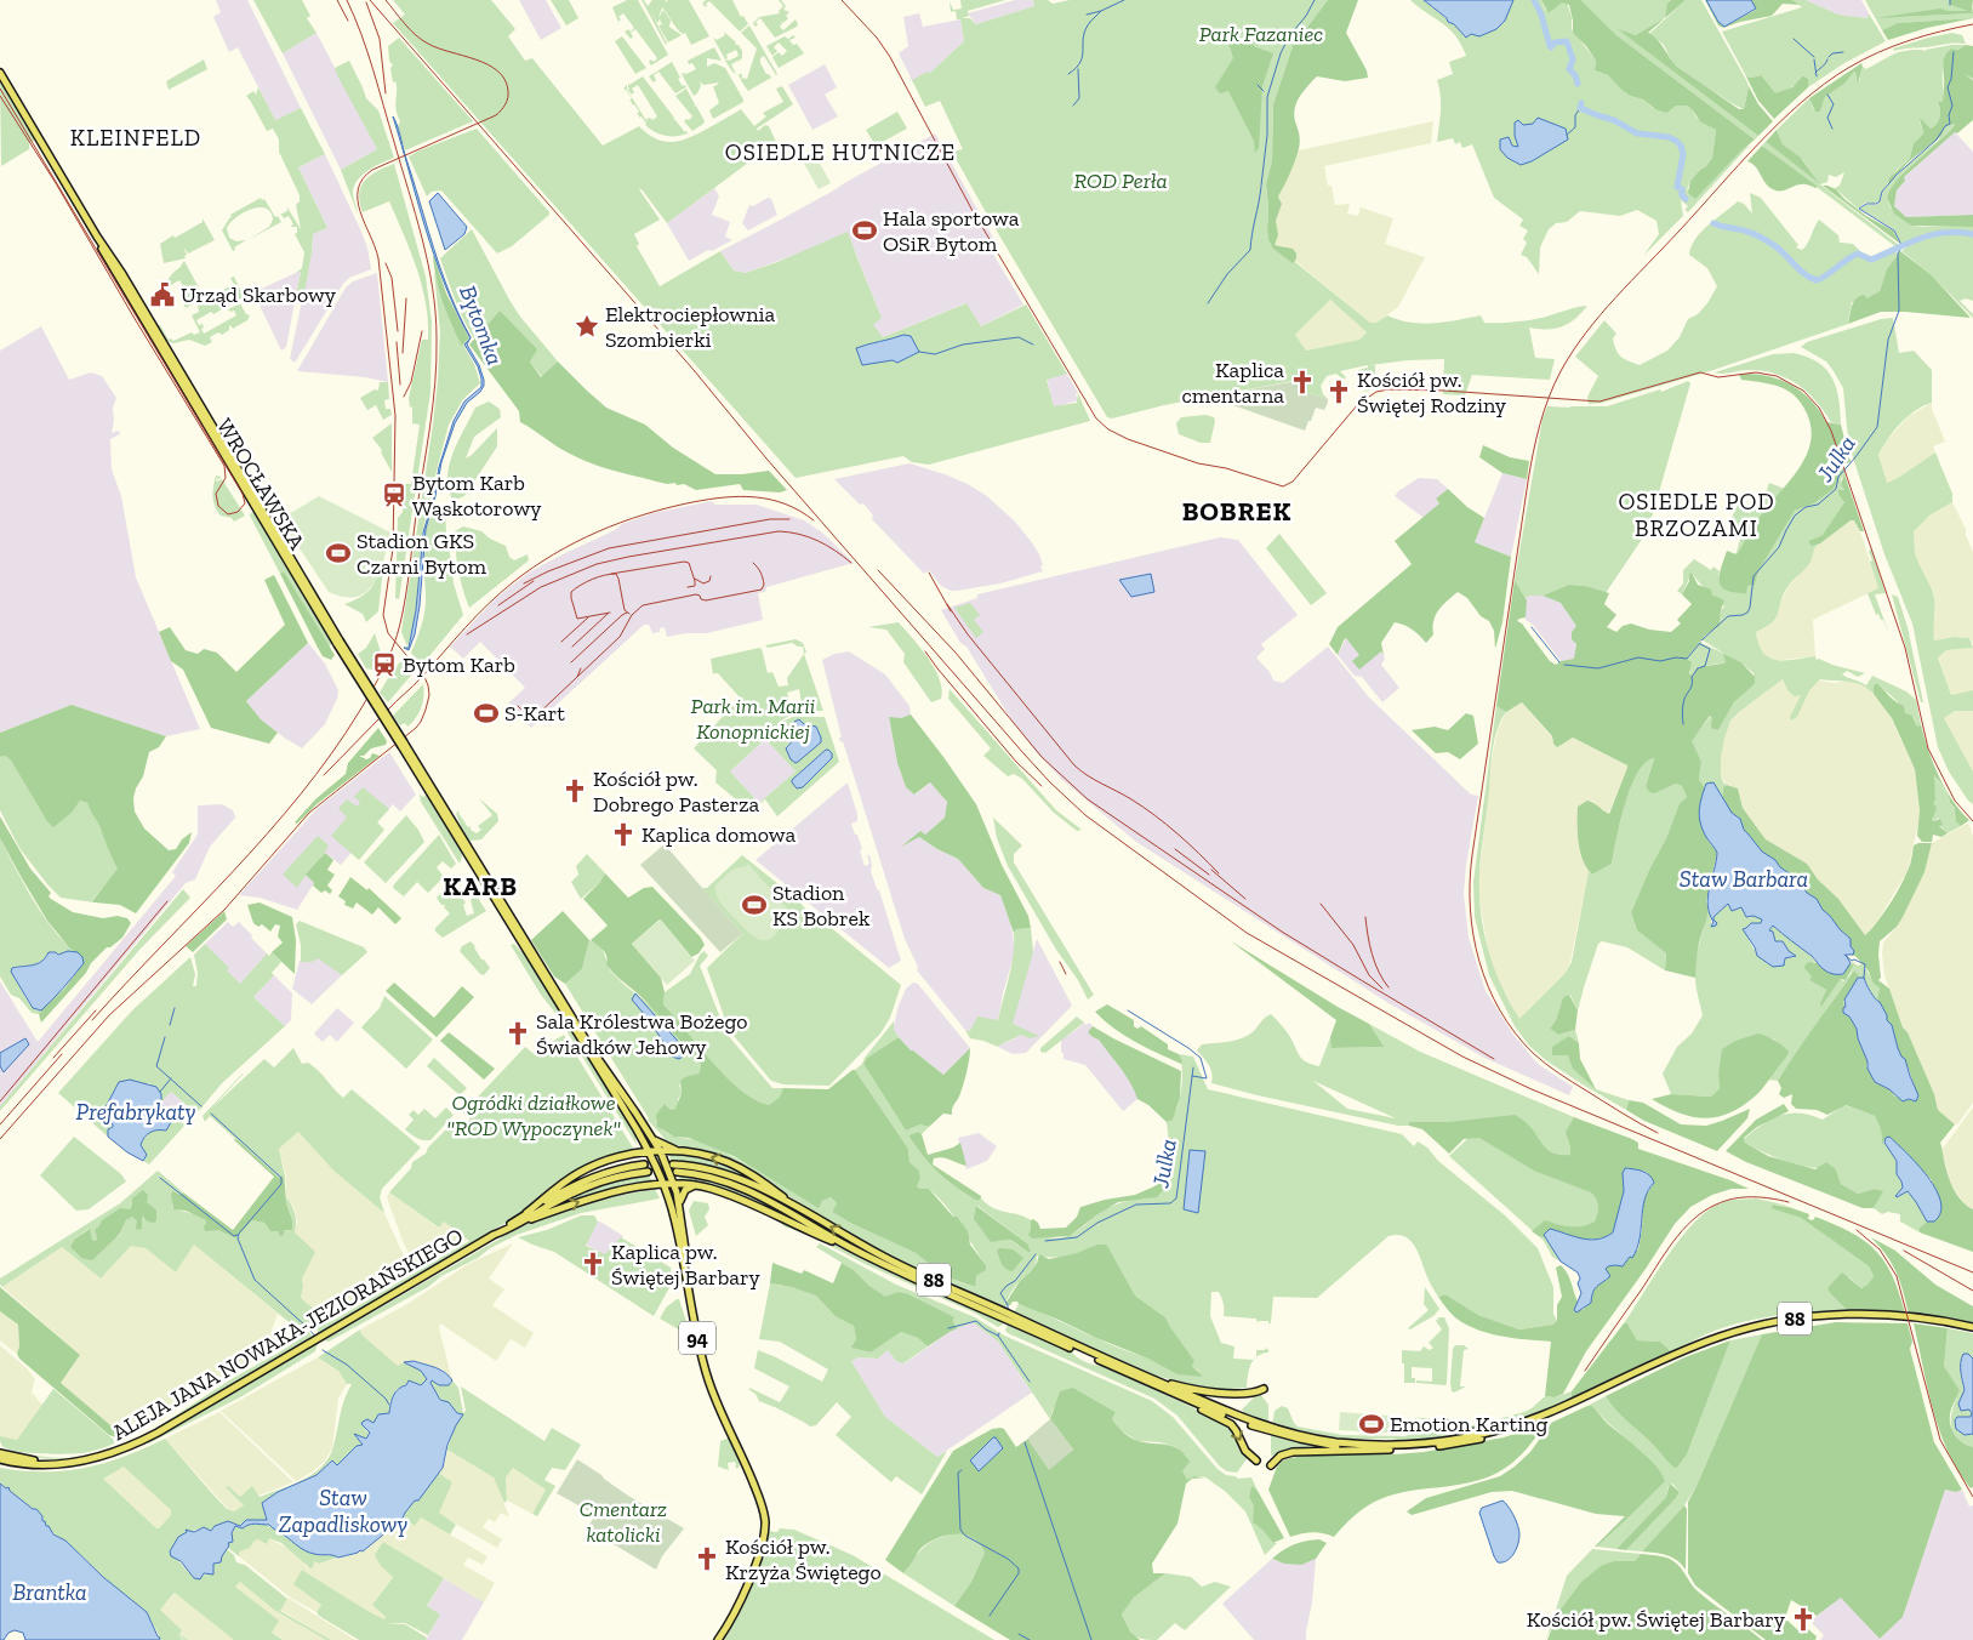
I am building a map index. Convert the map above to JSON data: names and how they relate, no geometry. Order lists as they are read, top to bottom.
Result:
{
  "streets": {
    "main road": [
      "WROCŁAWSKA",
      "88",
      "ALEJA JANA NOWAKA-JEZIORAŃSKIEGO",
      "94"
    ]
  },
  "crossings": [
    ["WROCŁAWSKA", "94"],
    ["88", "94"]
  ],
  "districts": [
    "KLEINFELD",
    "OSIEDLE HUTNICZE",
    "OSIEDLE POD BRZOZAMI",
    "BOBREK",
    "KARB"
  ],
  "water": [
    "Bytomka",
    "Julka",
    "Staw Barbara",
    "Prefabrykaty",
    "Staw Zapadliskowy",
    "Brantka"
  ],
  "parks": [
    "Park Fazaniec",
    "ROD Perła",
    "Park im. Marii Konopnickiej",
    "Ogródki działkowe \"ROD Wypoczynek\"",
    "Cmentarz katolicki"
  ],
  "places": {
    "sports": [
      "Hala sportowa OSiR Bytom",
      "Stadion GKS Czarni Bytom",
      "S-Kart",
      "Stadion KS Bobrek",
      "Emotion Karting"
    ],
    "public building": ["Urząd Skarbowy"],
    "place": ["Elektrociepłownia Szombierki"],
    "church": [
      "Kaplica cmentarna",
      "Kościół pw. Świętej Rodziny",
      "Kościół pw. Dobrego Pasterza",
      "Kaplica domowa",
      "Sala Królestwa Bożego Świadków Jehowy",
      "Kaplica pw. Świętej Barbary",
      "Kościół pw. Krzyża Świętego",
      "Kościół pw. Świętej Barbary"
    ],
    "station": ["Bytom Karb Wąskotorowy", "Bytom Karb"]
  }
}
